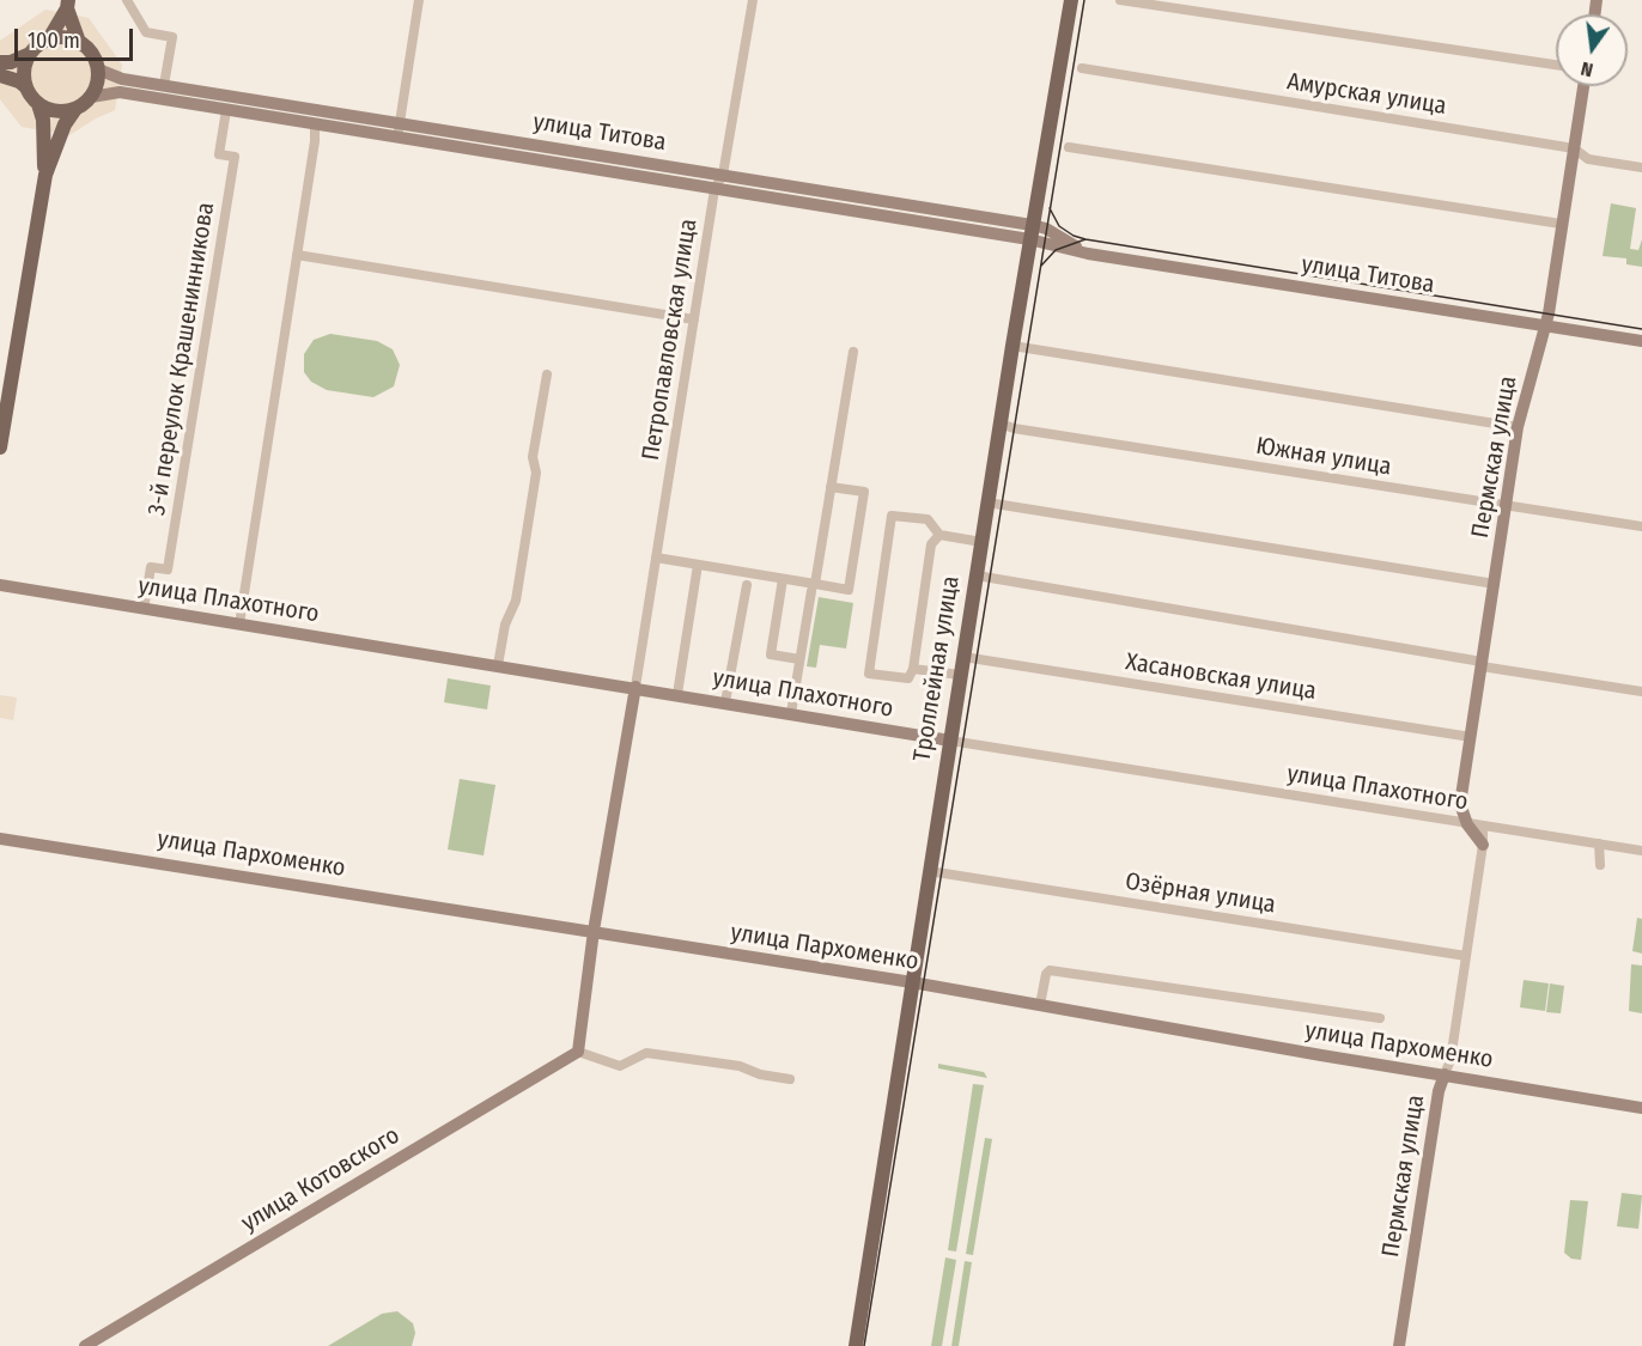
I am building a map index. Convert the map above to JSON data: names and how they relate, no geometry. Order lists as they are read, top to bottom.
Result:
{
  "streets": {
    "main road": ["Троллейная улица"],
    "street": [
      "Амурская улица",
      "улица Титова",
      "Петропавловская улица",
      "3-й переулок Крашенинникова",
      "Южная улица",
      "Пермская улица",
      "улица Плахотного",
      "Хасановская улица",
      "улица Пархоменко",
      "Озёрная улица",
      "улица Котовского"
    ]
  },
  "crossings": [
    ["Амурская улица", "Пермская улица"],
    ["улица Титова", "Петропавловская улица"],
    ["улица Титова", "3-й переулок Крашенинникова"],
    ["улица Титова", "Пермская улица"],
    ["улица Титова", "Троллейная улица"],
    ["Петропавловская улица", "улица Плахотного"],
    ["3-й переулок Крашенинникова", "улица Плахотного"],
    ["Южная улица", "Пермская улица"],
    ["Южная улица", "Троллейная улица"],
    ["Пермская улица", "улица Плахотного"],
    ["Пермская улица", "Хасановская улица"],
    ["Пермская улица", "улица Пархоменко"],
    ["Пермская улица", "Озёрная улица"],
    ["улица Плахотного", "Троллейная улица"],
    ["Троллейная улица", "Хасановская улица"],
    ["Троллейная улица", "улица Пархоменко"],
    ["Троллейная улица", "Озёрная улица"]
  ],
  "scale_bar": "100 m",
  "north": "bottom"
}
